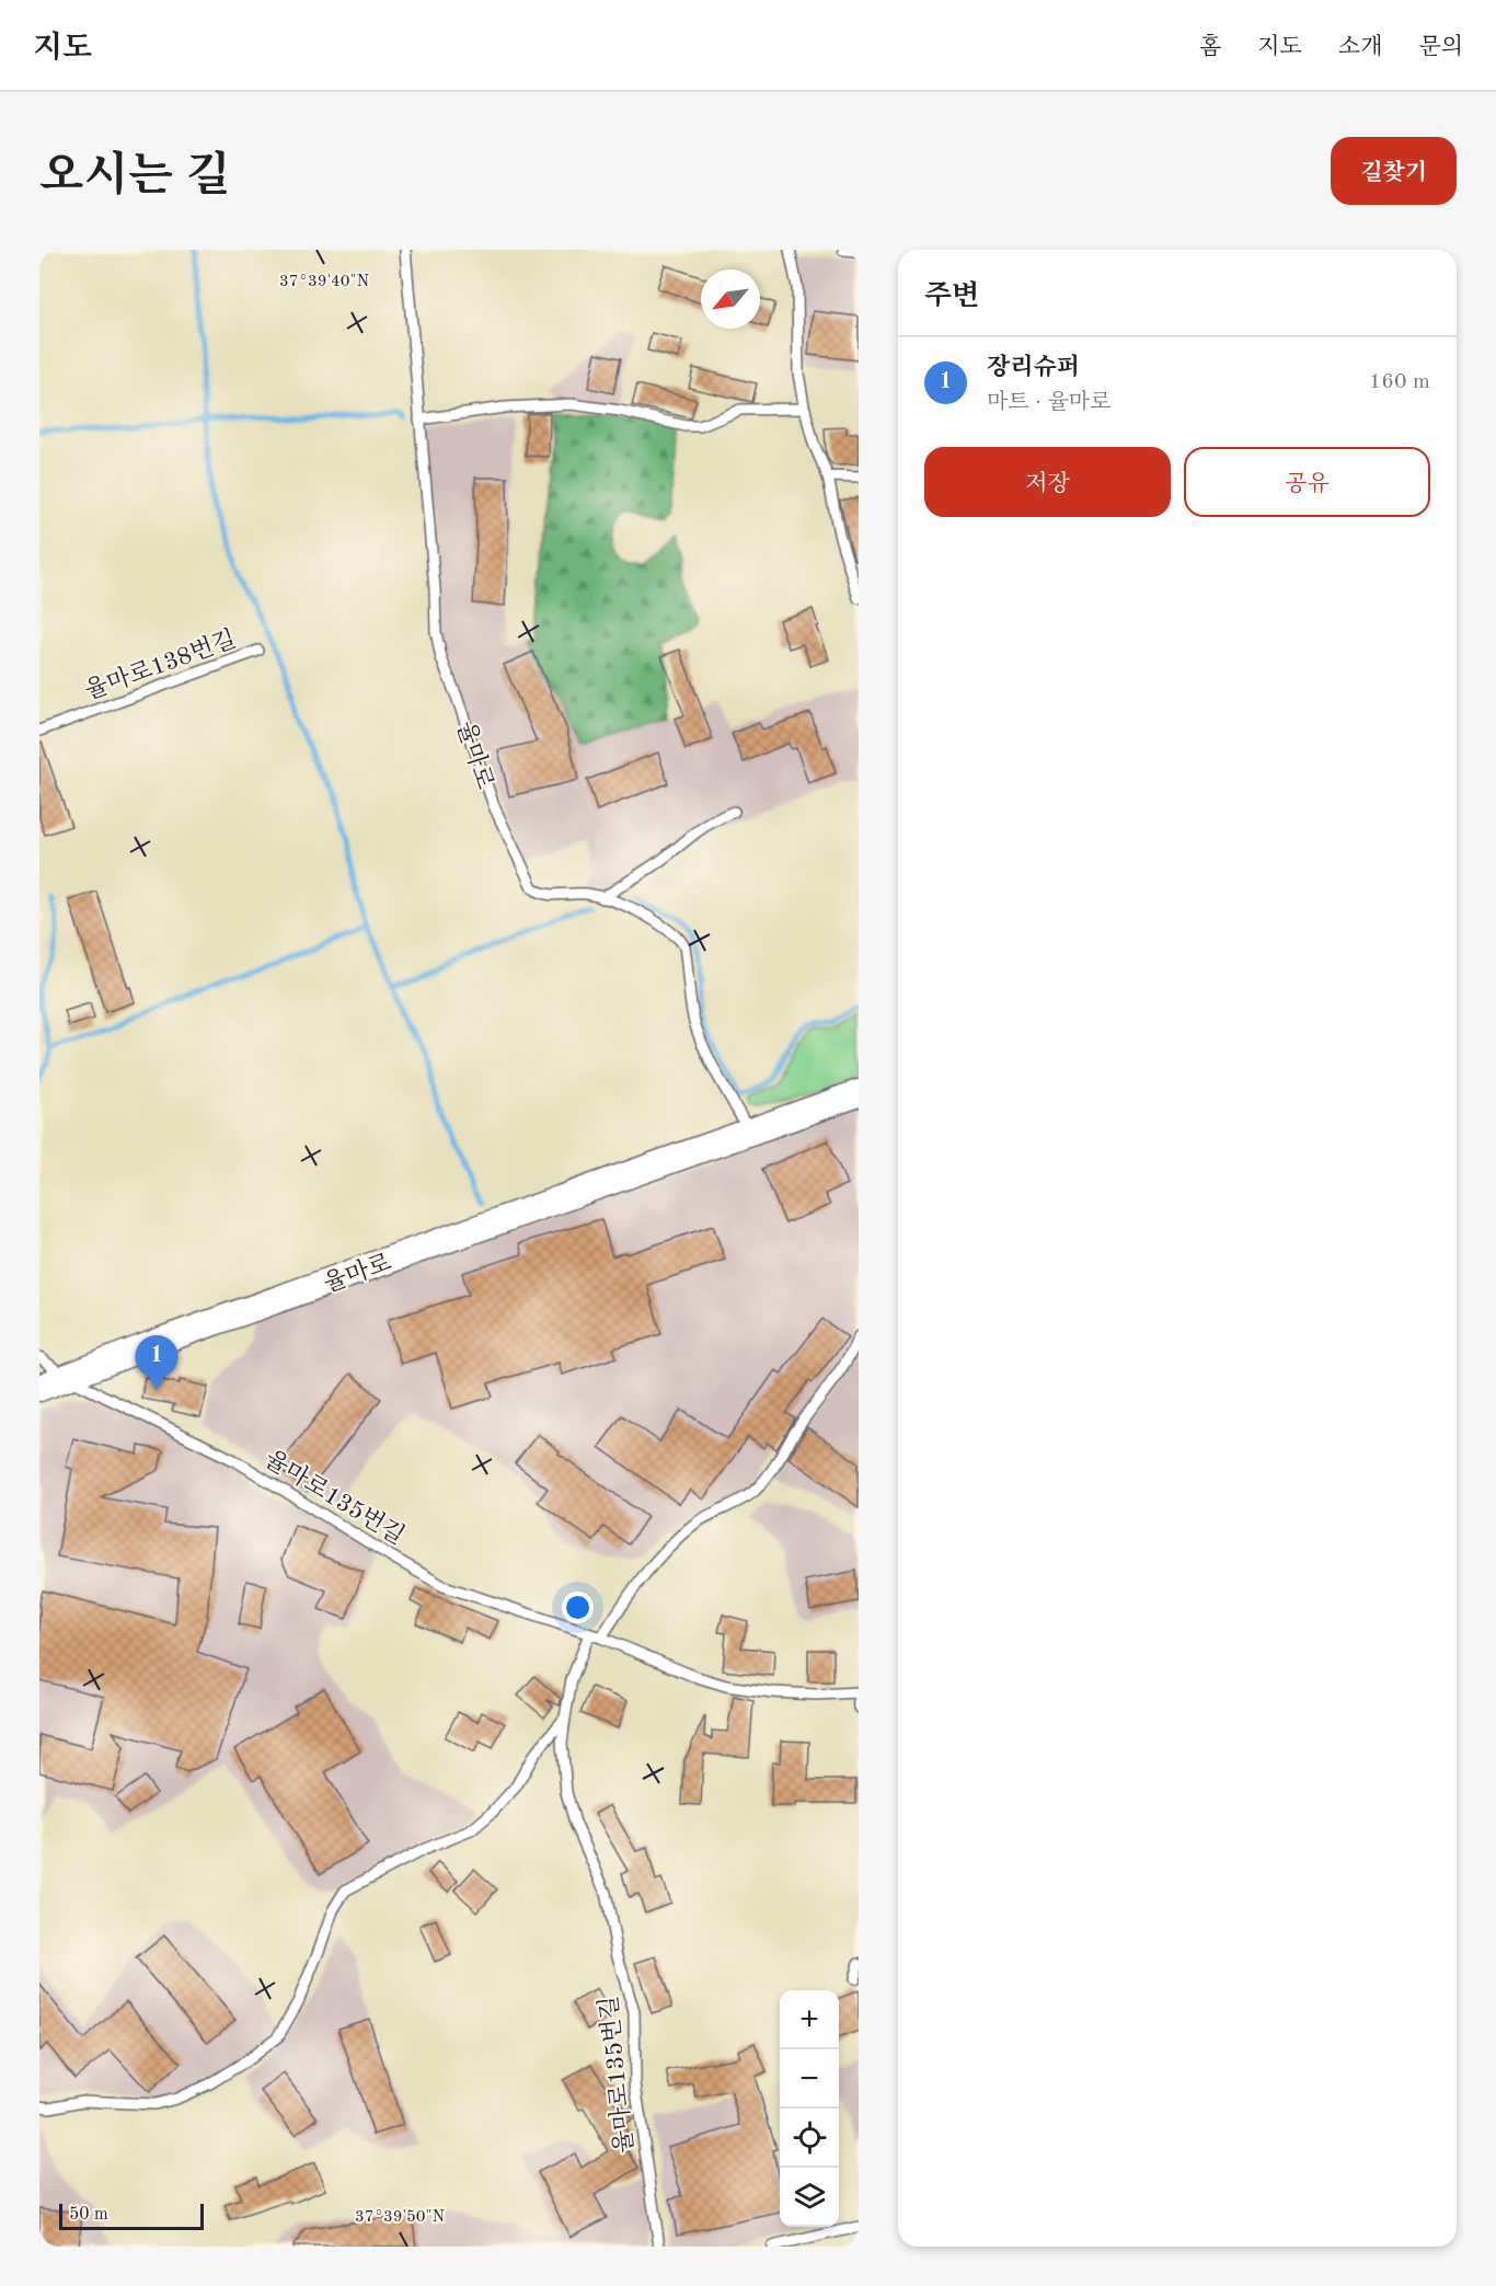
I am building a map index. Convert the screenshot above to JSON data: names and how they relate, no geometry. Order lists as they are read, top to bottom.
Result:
{
  "streets": {
    "street": ["율마로"],
    "lane": ["율마로138번길", "율마로135번길"]
  },
  "crossings": [
    ["율마로", "율마로135번길"]
  ],
  "scale_bar": "50 m",
  "north": "bottom left",
  "page": {
    "header": "지도",
    "nav": [
      "홈",
      "지도",
      "소개",
      "문의"
    ],
    "title": "오시는 길",
    "buttons": [
      "길찾기",
      ["저장", "공유"]
    ],
    "heading": "주변",
    "list": [
      {
        "mark": "1",
        "name": "장리슈퍼",
        "note": "마트 · 율마로",
        "value": "160 m"
      }
    ],
    "pins": "1",
    "map_buttons": ["+", "−"],
    "scale": "50 m"
  },
  "coordinates": ["37°39'40\"N", "37°39'50\"N"]
}
